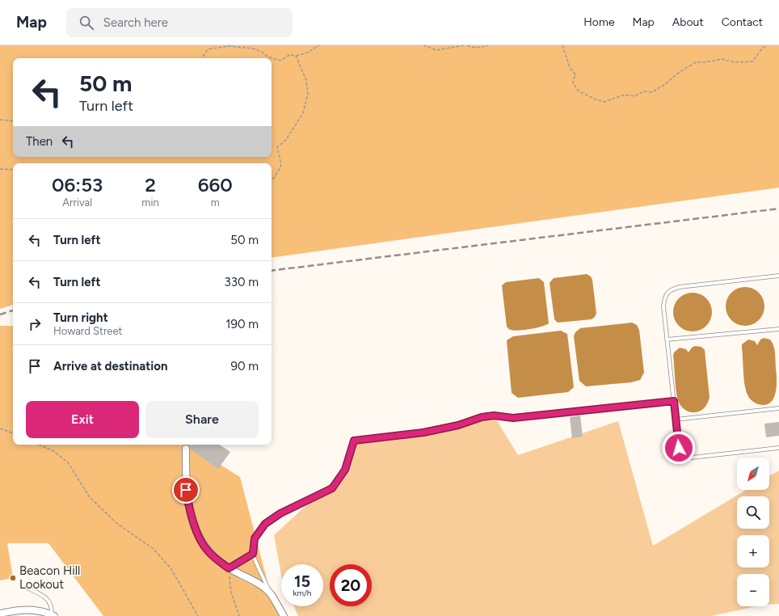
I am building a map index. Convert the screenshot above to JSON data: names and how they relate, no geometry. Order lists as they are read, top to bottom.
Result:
{
  "places": ["Beacon Hill Lookout"],
  "north": "bottom left",
  "page": {
    "header": "Map",
    "search": "Search here",
    "nav": [
      "Home",
      "Map",
      "About",
      "Contact"
    ],
    "turn": ["50 m", "Turn left"],
    "then": "Then",
    "eta": [
      "06:53",
      "Arrival",
      "2",
      "min",
      "660",
      "m"
    ],
    "list": [
      {
        "name": "Turn left",
        "value": "50 m"
      },
      {
        "name": "Turn left",
        "value": "330 m"
      },
      {
        "name": "Turn right",
        "note": "Howard Street",
        "value": "190 m"
      },
      {
        "name": "Arrive at destination",
        "value": "90 m"
      }
    ],
    "buttons": ["Exit", "Share"],
    "map_buttons": ["+", "−"],
    "speed": "15 km/h",
    "limit": "20"
  }
}
